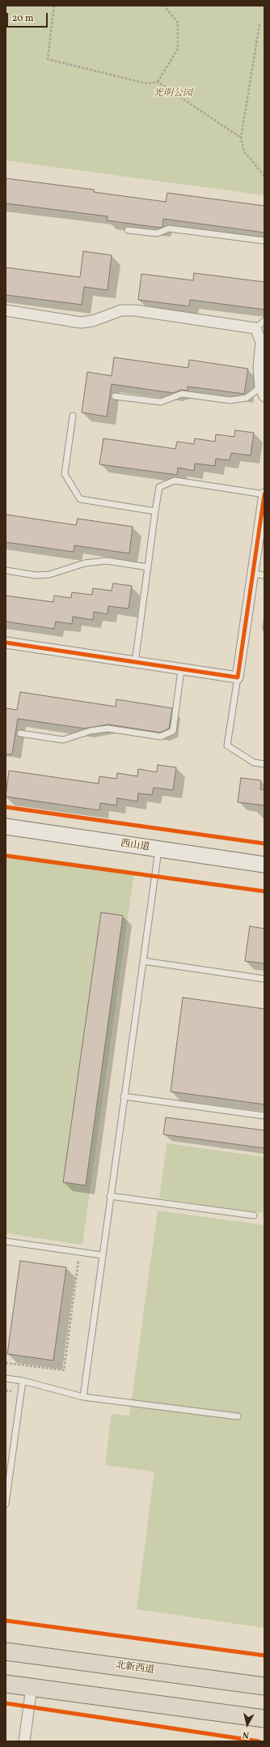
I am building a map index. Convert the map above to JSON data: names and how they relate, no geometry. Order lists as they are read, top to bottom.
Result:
{
  "streets": {
    "main road": ["北新西道"],
    "street": ["西山道"]
  },
  "parks": ["光明公园"],
  "scale_bar": "20 m",
  "north": "bottom"
}
